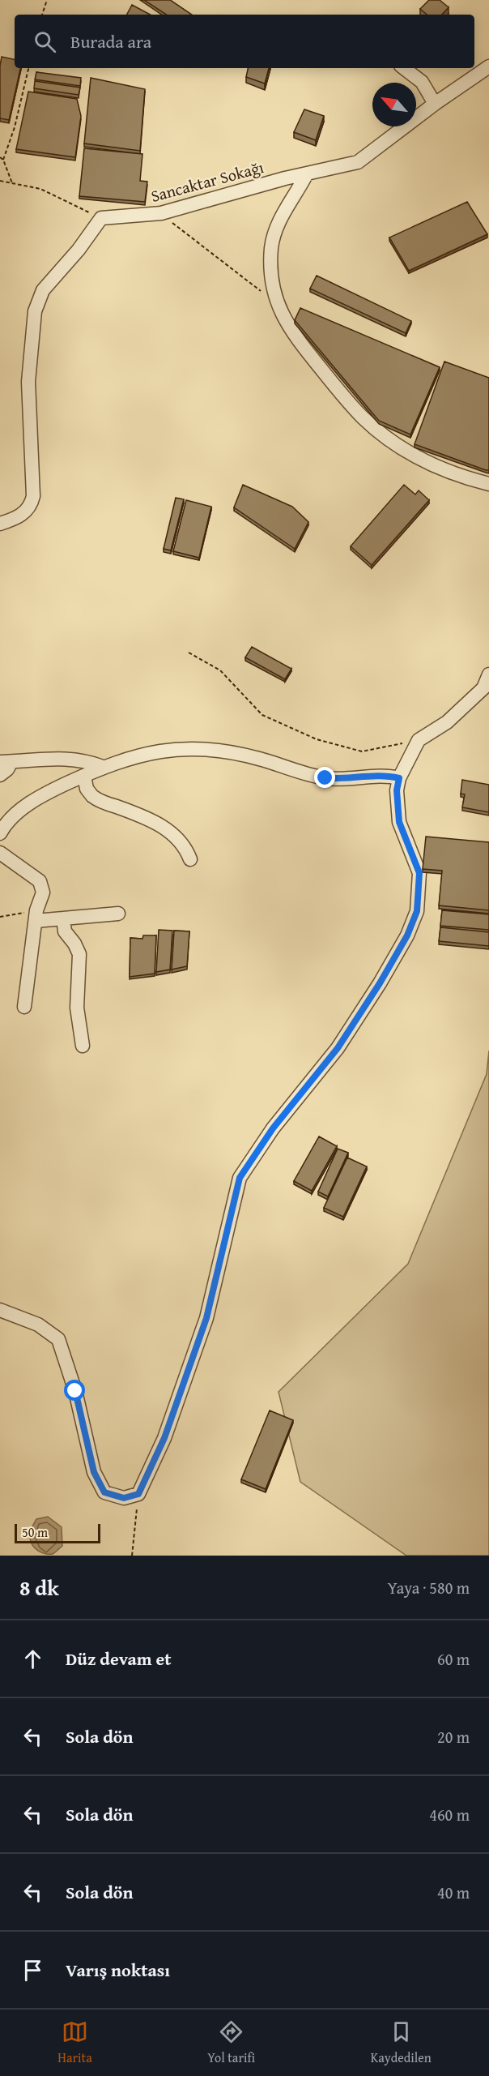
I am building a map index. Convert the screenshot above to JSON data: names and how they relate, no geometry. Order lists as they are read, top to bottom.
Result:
{
  "streets": {
    "street": ["Sancaktar Sokağı"]
  },
  "scale_bar": "50 m",
  "north": "top left",
  "page": {
    "search": "Burada ara",
    "scale": "50 m",
    "heading": ["8 dk", "Yaya · 580 m"],
    "list": [
      ["Düz devam et", "60 m"],
      ["Sola dön", "20 m"],
      ["Sola dön", "460 m"],
      ["Sola dön", "40 m"],
      "Varış noktası"
    ],
    "nav": ["Harita", "Yol tarifi", "Kaydedilen"]
  }
}
